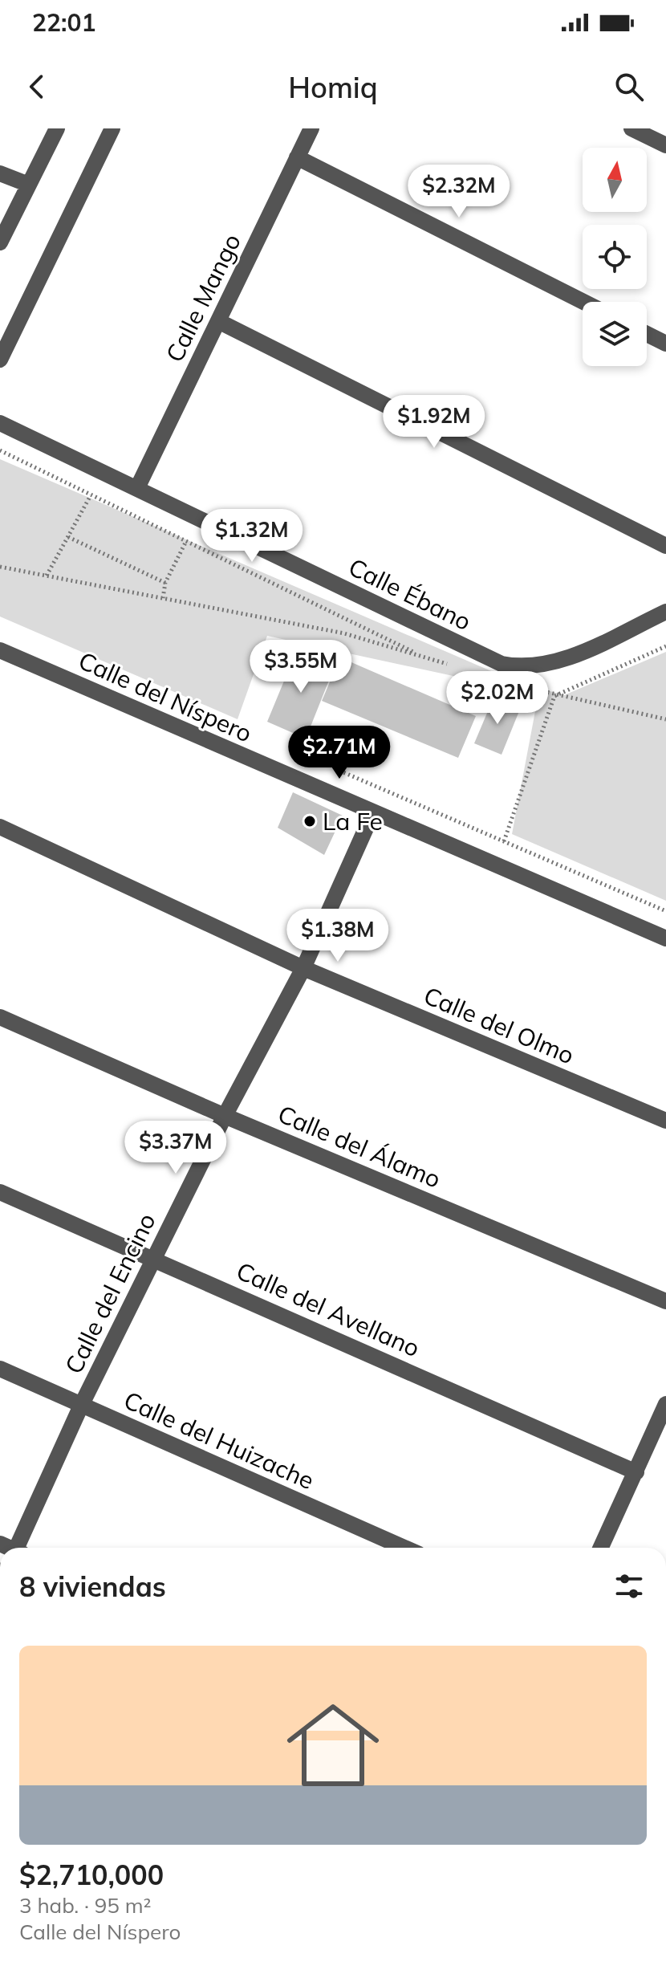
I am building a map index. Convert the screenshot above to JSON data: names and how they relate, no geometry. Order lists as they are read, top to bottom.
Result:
{
  "streets": {
    "street": [
      "Calle Mango",
      "Calle Ébano",
      "Calle del Níspero",
      "Calle del Olmo",
      "Calle del Álamo",
      "Calle del Encino",
      "Calle del Avellano",
      "Calle del Huizache"
    ]
  },
  "crossings": [
    ["Calle Mango", "Calle Ébano"],
    ["Calle del Níspero", "Calle del Encino"],
    ["Calle del Olmo", "Calle del Encino"],
    ["Calle del Álamo", "Calle del Encino"],
    ["Calle del Encino", "Calle del Avellano"],
    ["Calle del Encino", "Calle del Huizache"]
  ],
  "places": ["La Fe"],
  "north": "top",
  "page": {
    "status": "22:01",
    "header": "Homiq",
    "price": [
      "$2.32M",
      "$1.92M",
      "$1.32M",
      "$3.55M",
      "$2.02M",
      "$2.71M",
      "$1.38M",
      "$3.37M"
    ],
    "heading": "8 viviendas",
    "list": [
      {
        "name": "$2,710,000",
        "note": "3 hab. · 95 m² · Calle del Níspero"
      }
    ]
  }
}
